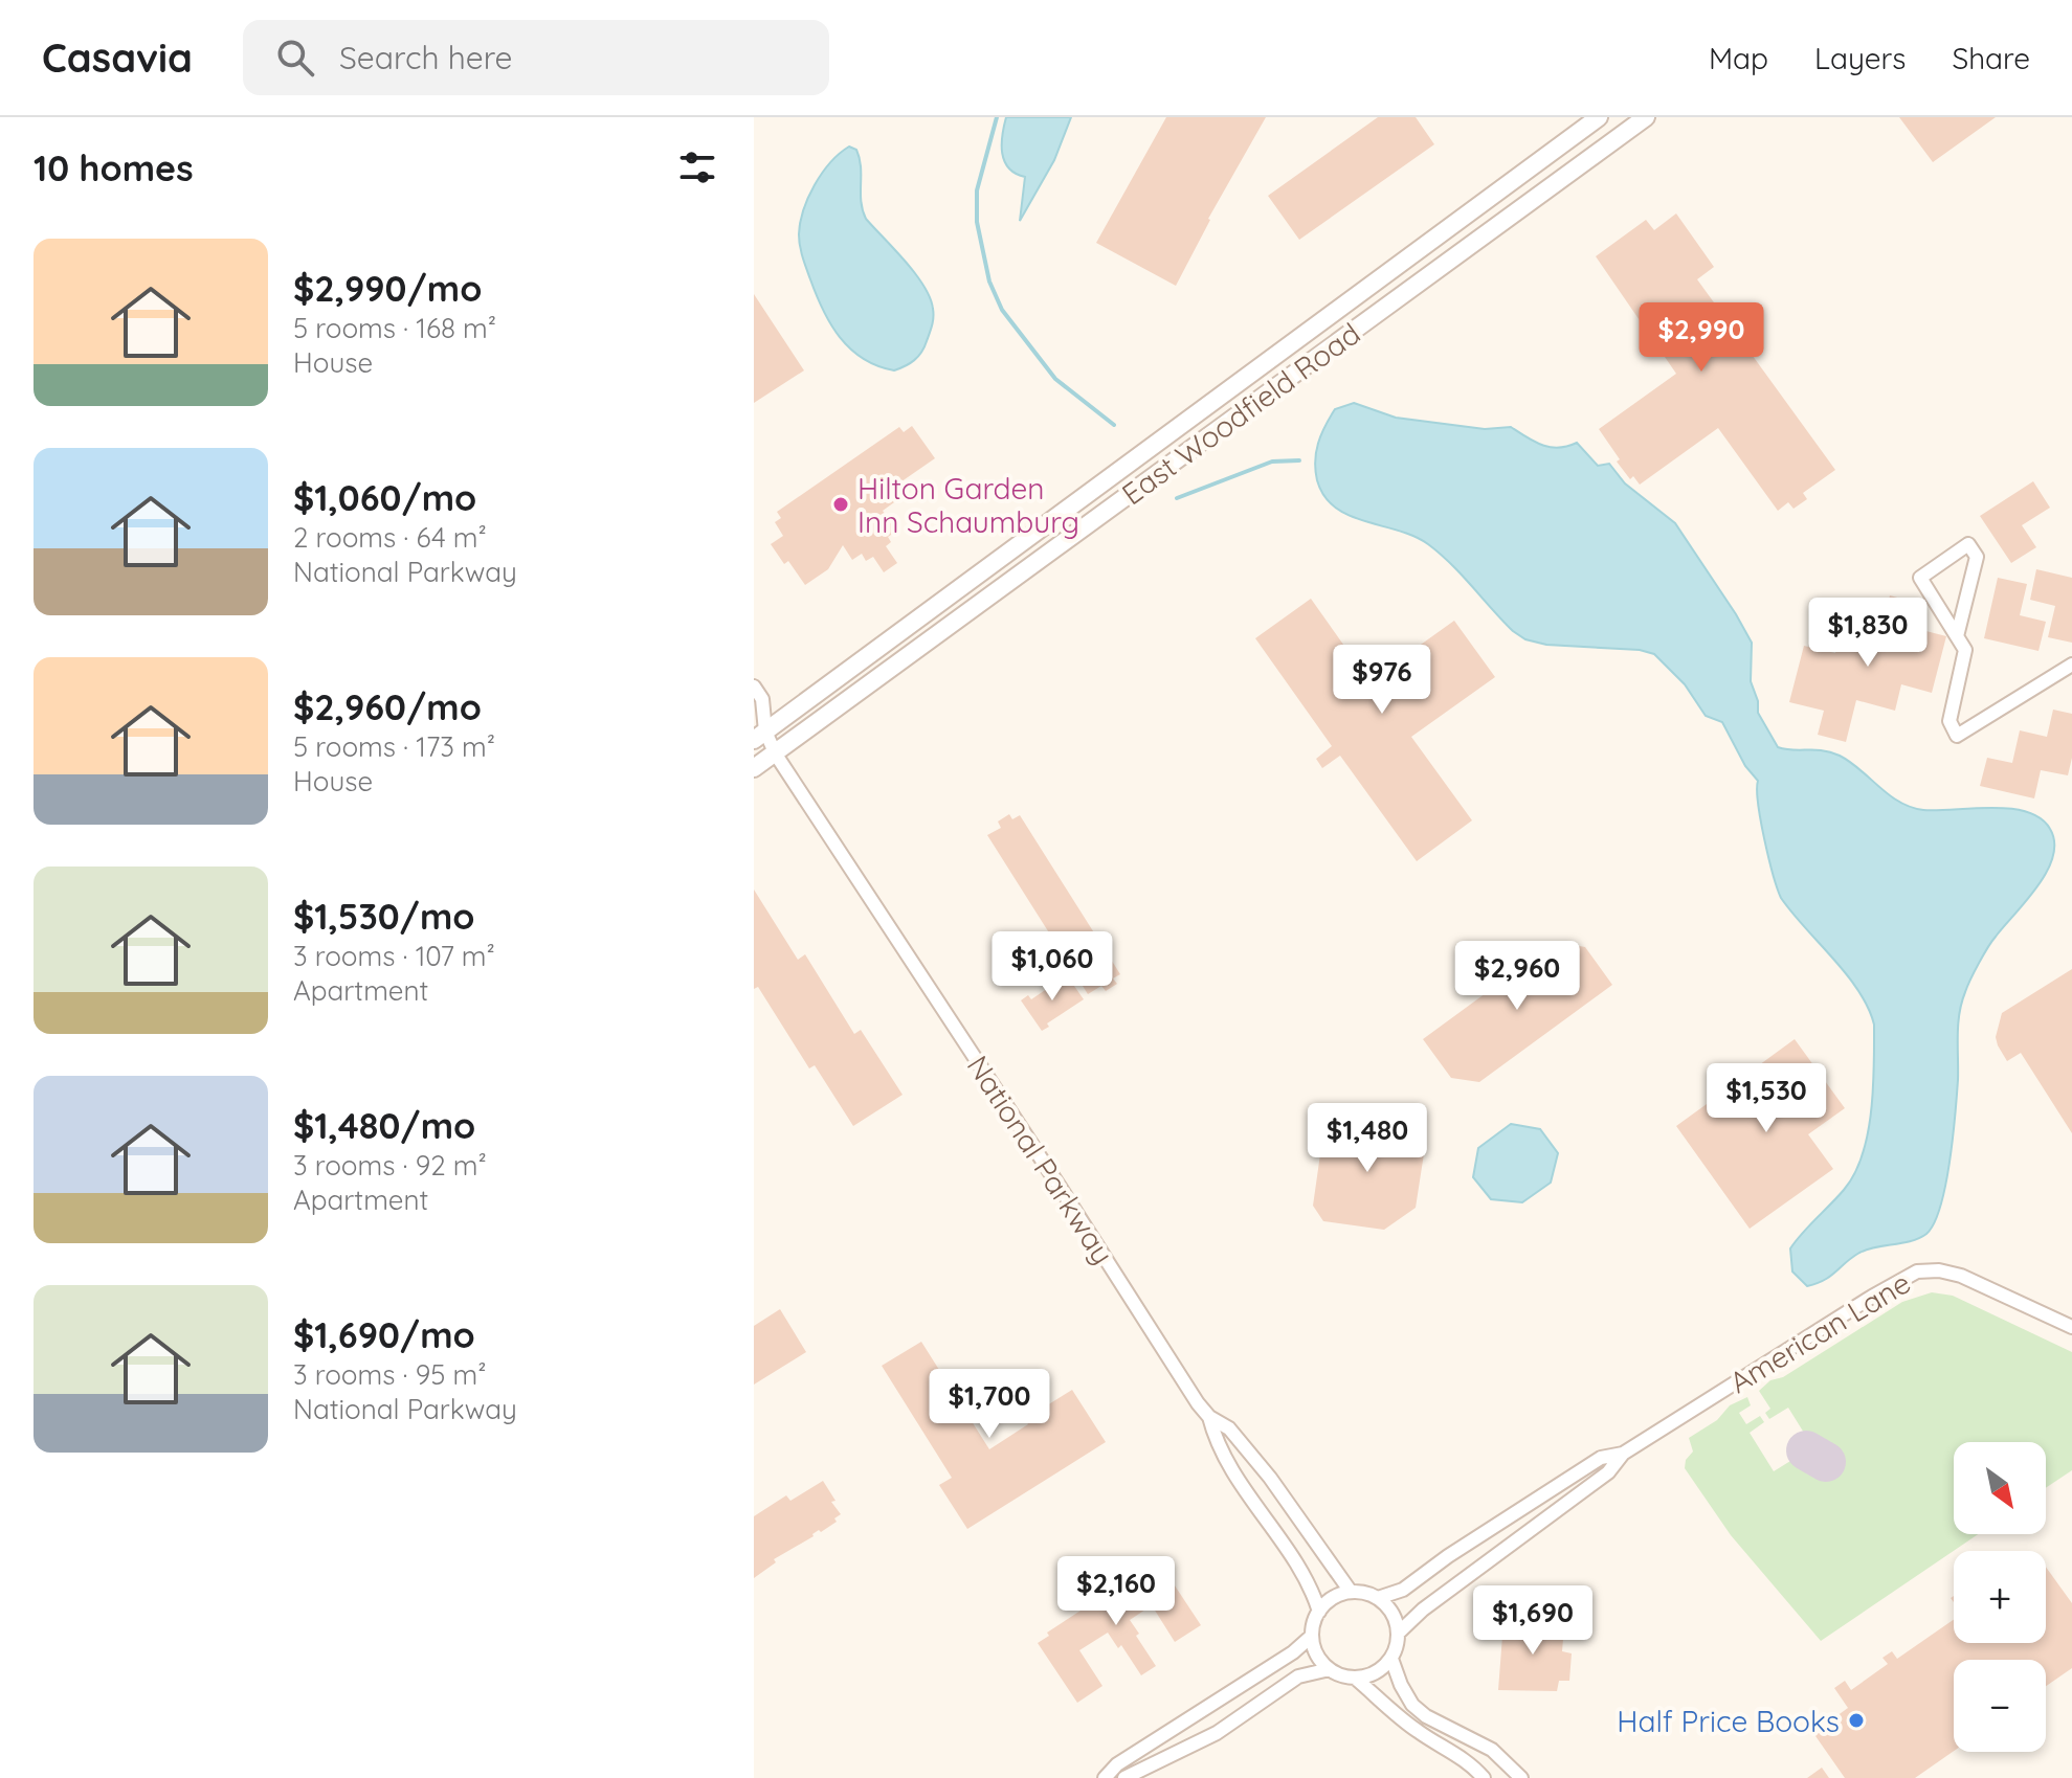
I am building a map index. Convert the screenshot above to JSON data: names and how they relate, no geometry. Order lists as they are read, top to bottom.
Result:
{
  "streets": {
    "street": ["East Woodfield Road", "National Parkway", "American Lane"]
  },
  "crossings": [
    ["East Woodfield Road", "National Parkway"],
    ["National Parkway", "American Lane"]
  ],
  "places": ["Hilton Garden Inn Schaumburg", "Half Price Books"],
  "north": "bottom right",
  "page": {
    "header": "Casavia",
    "search": "Search here",
    "nav": ["Map", "Layers", "Share"],
    "heading": "10 homes",
    "list": [
      {
        "name": "$2,990/mo",
        "note": "5 rooms · 168 m² · House"
      },
      {
        "name": "$1,060/mo",
        "note": "2 rooms · 64 m² · National Parkway"
      },
      {
        "name": "$2,960/mo",
        "note": "5 rooms · 173 m² · House"
      },
      {
        "name": "$1,530/mo",
        "note": "3 rooms · 107 m² · Apartment"
      },
      {
        "name": "$1,480/mo",
        "note": "3 rooms · 92 m² · Apartment"
      },
      {
        "name": "$1,690/mo",
        "note": "3 rooms · 95 m² · National Parkway"
      }
    ],
    "price": [
      "$2,990",
      "$1,830",
      "$976",
      "$1,060",
      "$2,960",
      "$1,530",
      "$1,480",
      "$1,700",
      "$2,160",
      "$1,690"
    ],
    "map_buttons": ["+", "−"]
  }
}
